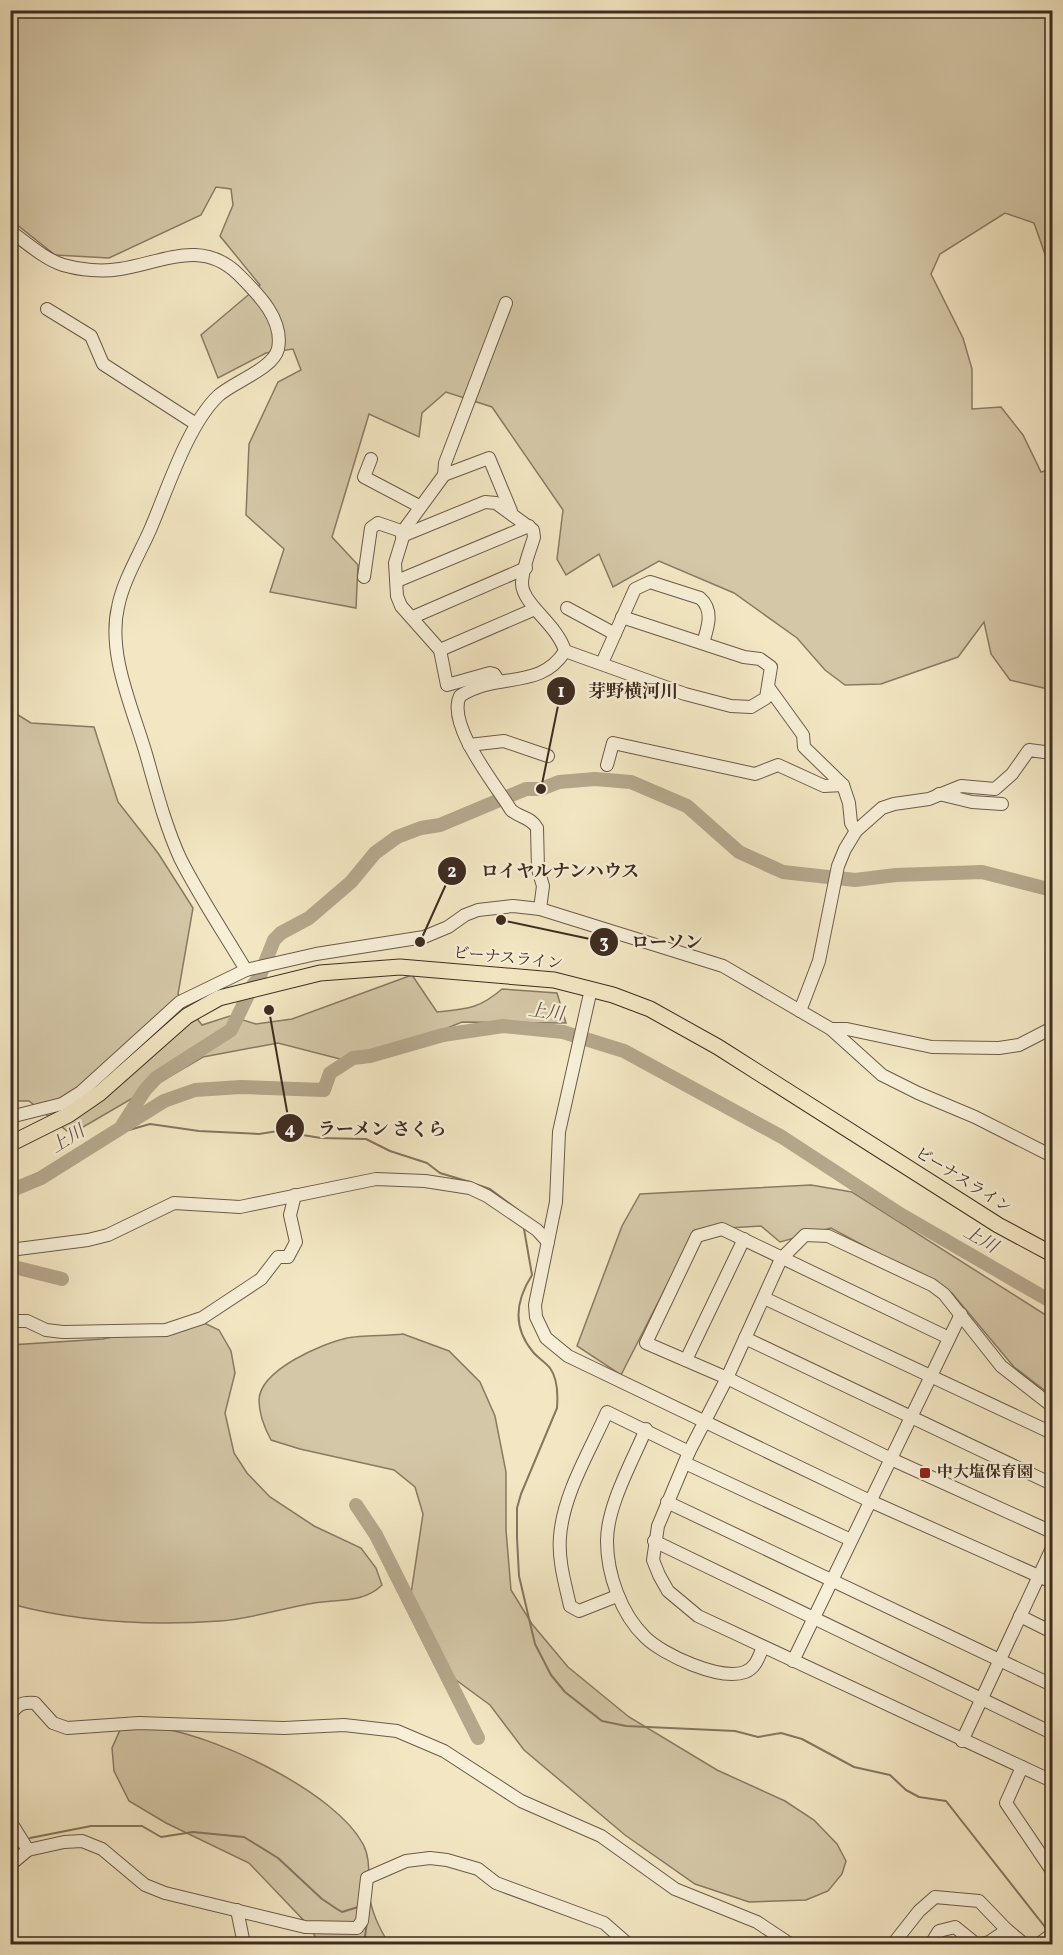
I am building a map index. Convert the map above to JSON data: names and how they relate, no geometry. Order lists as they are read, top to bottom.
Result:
{
  "streets": {
    "main road": ["ビーナスライン"]
  },
  "water": ["上川"],
  "places": {
    "other": [
      "芽野横河川",
      "ローソン",
      "ロイヤルナンハウス",
      "ラーメン さくら"
    ],
    "transit": ["中大塩保育園"]
  }
}
